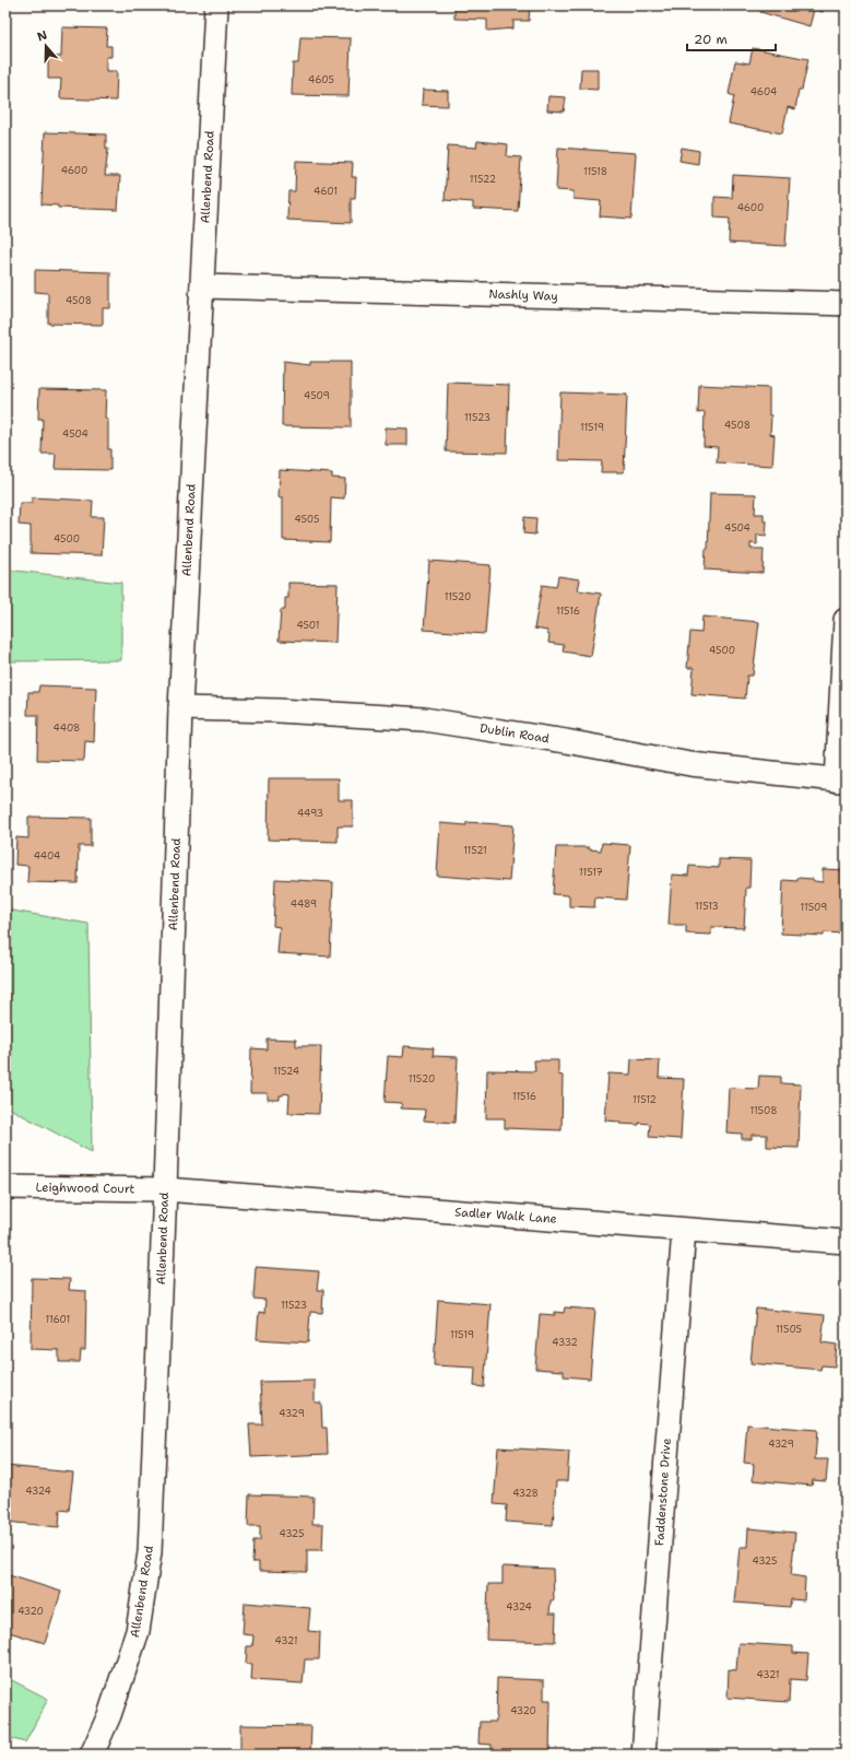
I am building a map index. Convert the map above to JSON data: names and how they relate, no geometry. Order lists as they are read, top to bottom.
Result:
{
  "streets": {
    "street": [
      "Allenbend Road",
      "Nashly Way",
      "Dublin Road",
      "Leighwood Court",
      "Sadler Walk Lane",
      "Faddenstone Drive"
    ]
  },
  "crossings": [
    ["Allenbend Road", "Nashly Way"],
    ["Allenbend Road", "Dublin Road"],
    ["Allenbend Road", "Leighwood Court"],
    ["Allenbend Road", "Sadler Walk Lane"],
    ["Leighwood Court", "Sadler Walk Lane"],
    ["Sadler Walk Lane", "Faddenstone Drive"]
  ],
  "house_numbers": [
    "4605",
    "4604",
    "4600",
    "11518",
    "11522",
    "4601",
    "4600",
    "4508",
    "4509",
    "11523",
    "4508",
    "11519",
    "4504",
    "4505",
    "4504",
    "4500",
    "11520",
    "11516",
    "4501",
    "4500",
    "4408",
    "4493",
    "11521",
    "4404",
    "11517",
    "4489",
    "11513",
    "11509",
    "11524",
    "11520",
    "11516",
    "11512",
    "11508",
    "11523",
    "11601",
    "11505",
    "11519",
    "4332",
    "4329",
    "4329",
    "4324",
    "4328",
    "4325",
    "4325",
    "4324",
    "4320",
    "4321",
    "4321",
    "4320"
  ],
  "scale_bar": "20 m",
  "north": "top"
}
